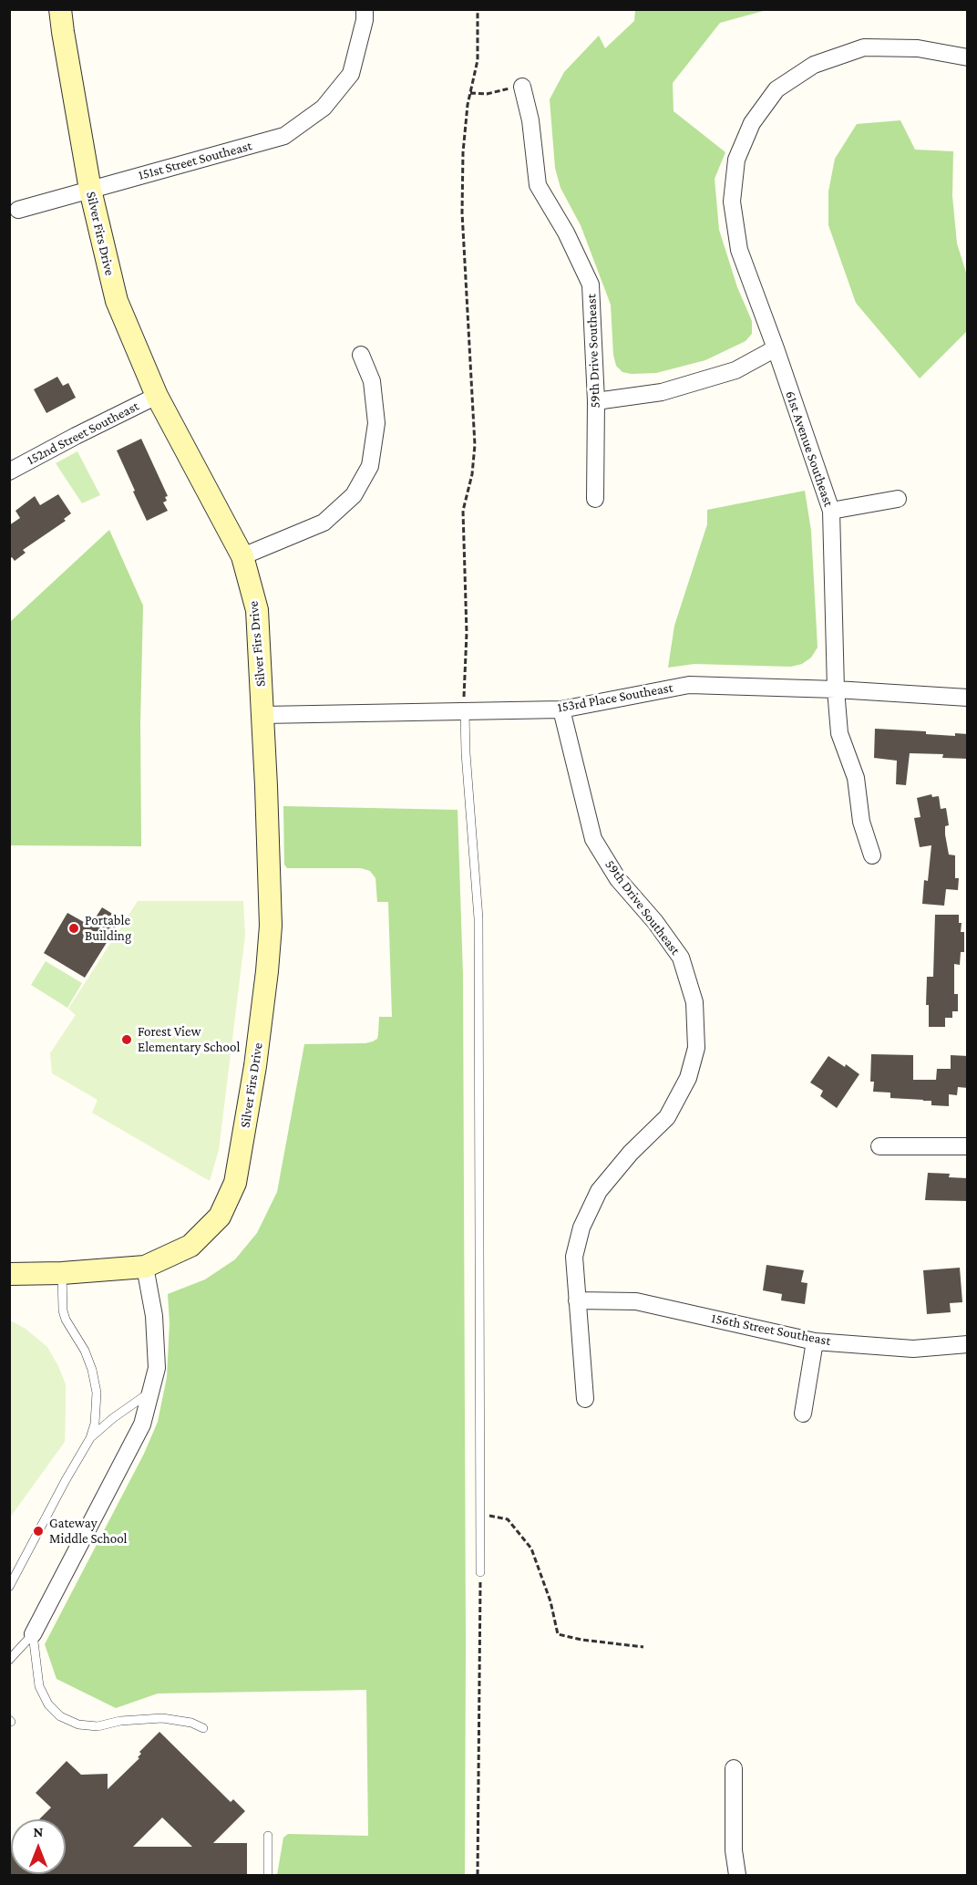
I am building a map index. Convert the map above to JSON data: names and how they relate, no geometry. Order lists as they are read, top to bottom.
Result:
{
  "streets": {
    "street": [
      "151st Street Southeast",
      "Silver Firs Drive",
      "59th Drive Southeast",
      "152nd Street Southeast",
      "61st Avenue Southeast",
      "153rd Place Southeast",
      "156th Street Southeast"
    ]
  },
  "crossings": [
    ["151st Street Southeast", "Silver Firs Drive"],
    ["Silver Firs Drive", "152nd Street Southeast"],
    ["Silver Firs Drive", "153rd Place Southeast"],
    ["59th Drive Southeast", "153rd Place Southeast"],
    ["59th Drive Southeast", "156th Street Southeast"],
    ["61st Avenue Southeast", "153rd Place Southeast"]
  ],
  "places": ["Portable Building", "Forest View Elementary School", "Gateway Middle School"],
  "north": "top"
}
